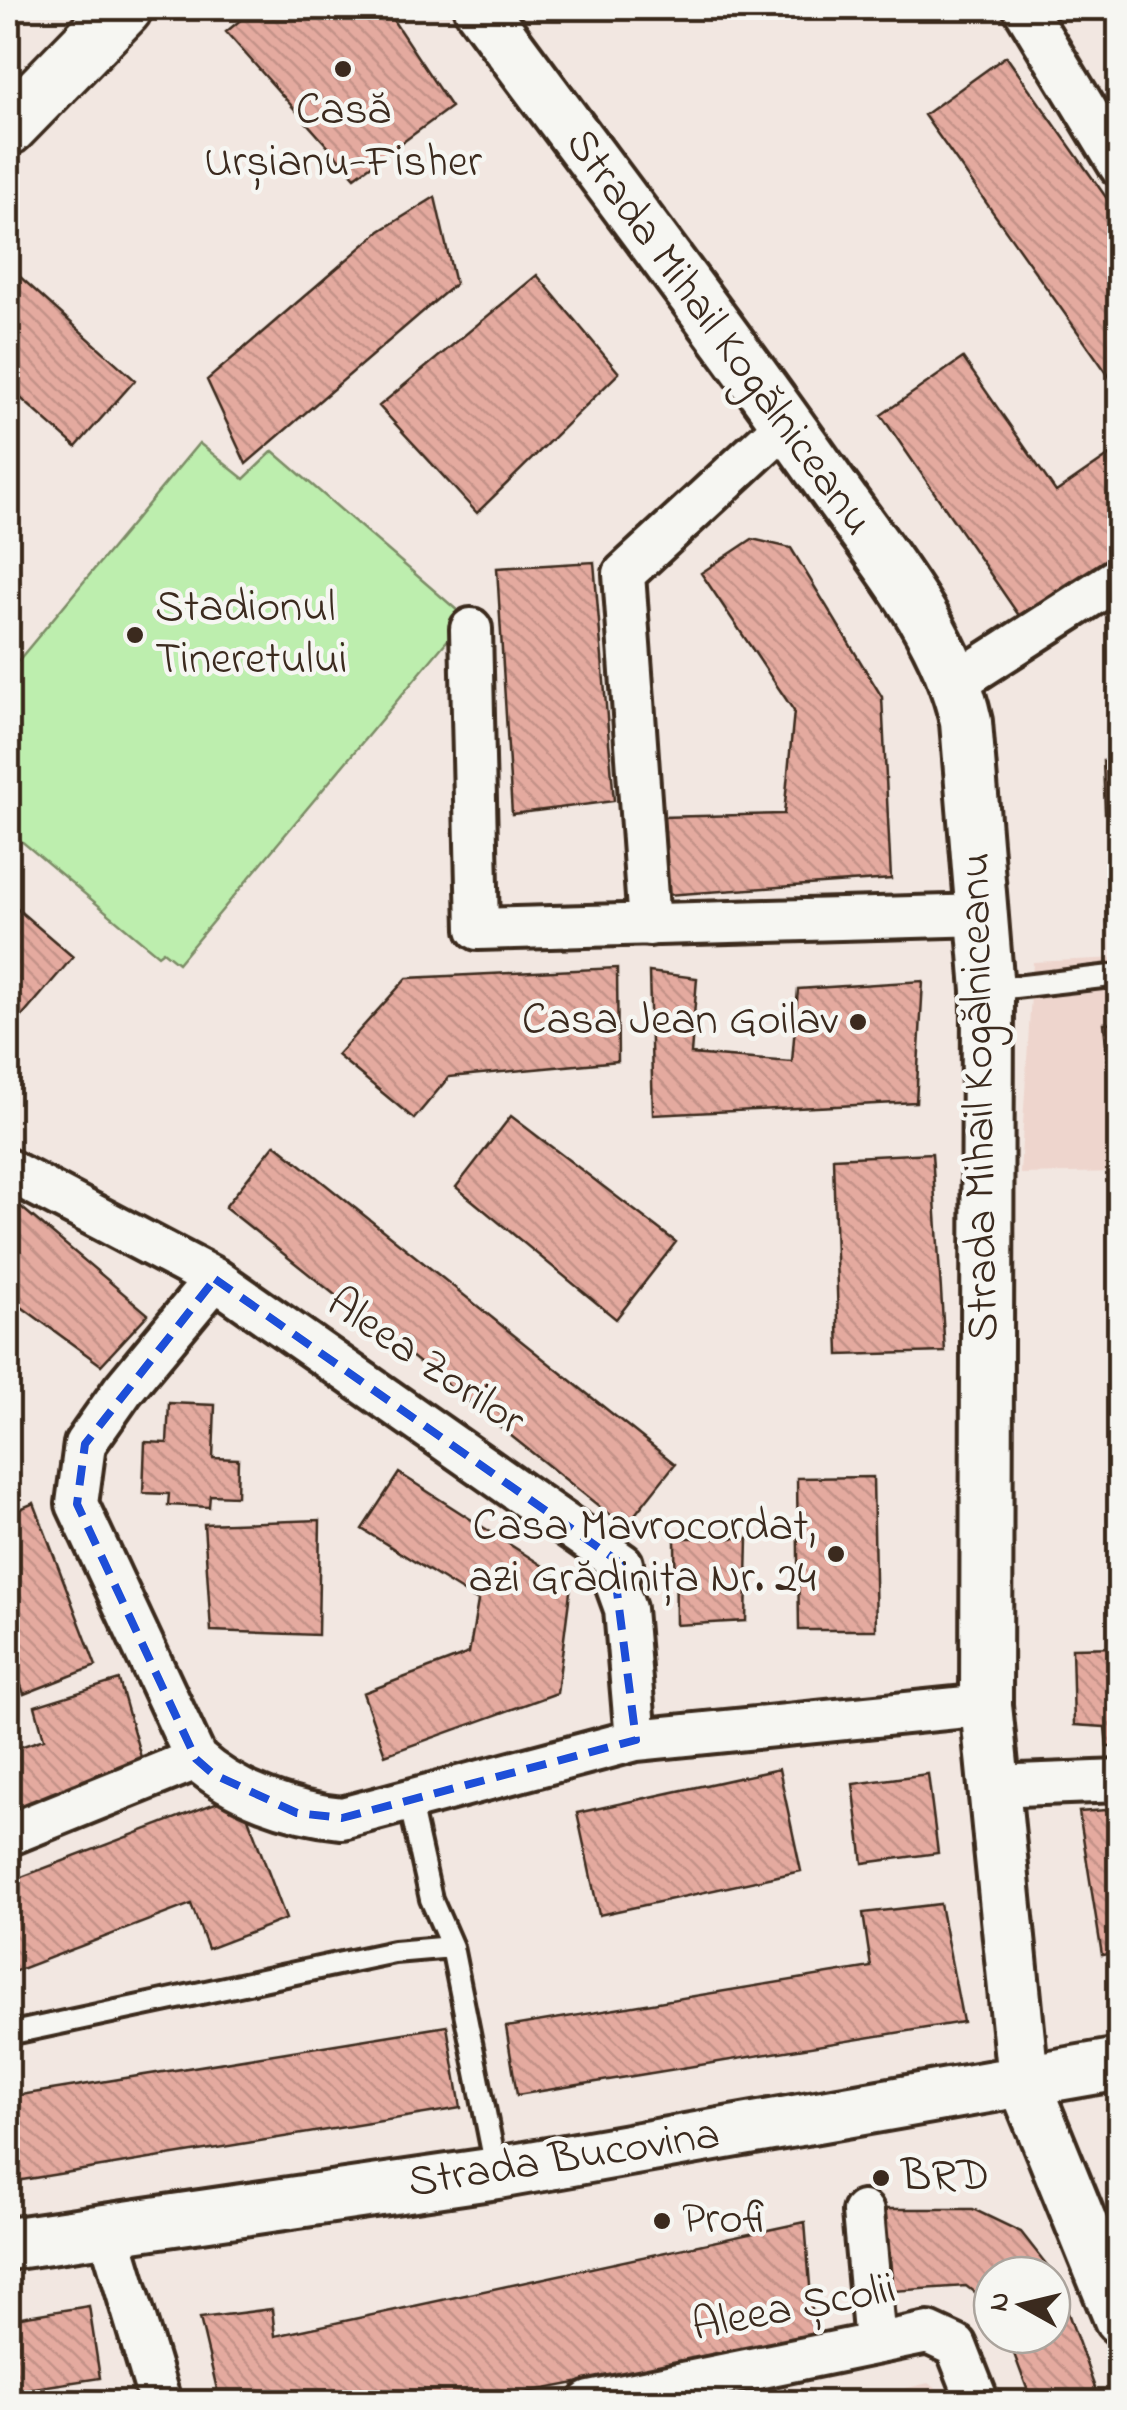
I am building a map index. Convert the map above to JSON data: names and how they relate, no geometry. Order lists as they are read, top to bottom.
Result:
{
  "streets": {
    "street": [
      "Strada Mihail Kogălniceanu",
      "Aleea Zorilor",
      "Strada Bucovina",
      "Aleea Școlii"
    ]
  },
  "crossings": [
    ["Strada Mihail Kogălniceanu", "Strada Bucovina"]
  ],
  "places": [
    "Casă Urșianu-Fisher",
    "Stadionul Tineretului",
    "Casa Jean Goilav",
    "Casa Mavrocordat, azi Grădinița Nr. 24",
    "BRD",
    "Profi"
  ],
  "north": "left"
}
